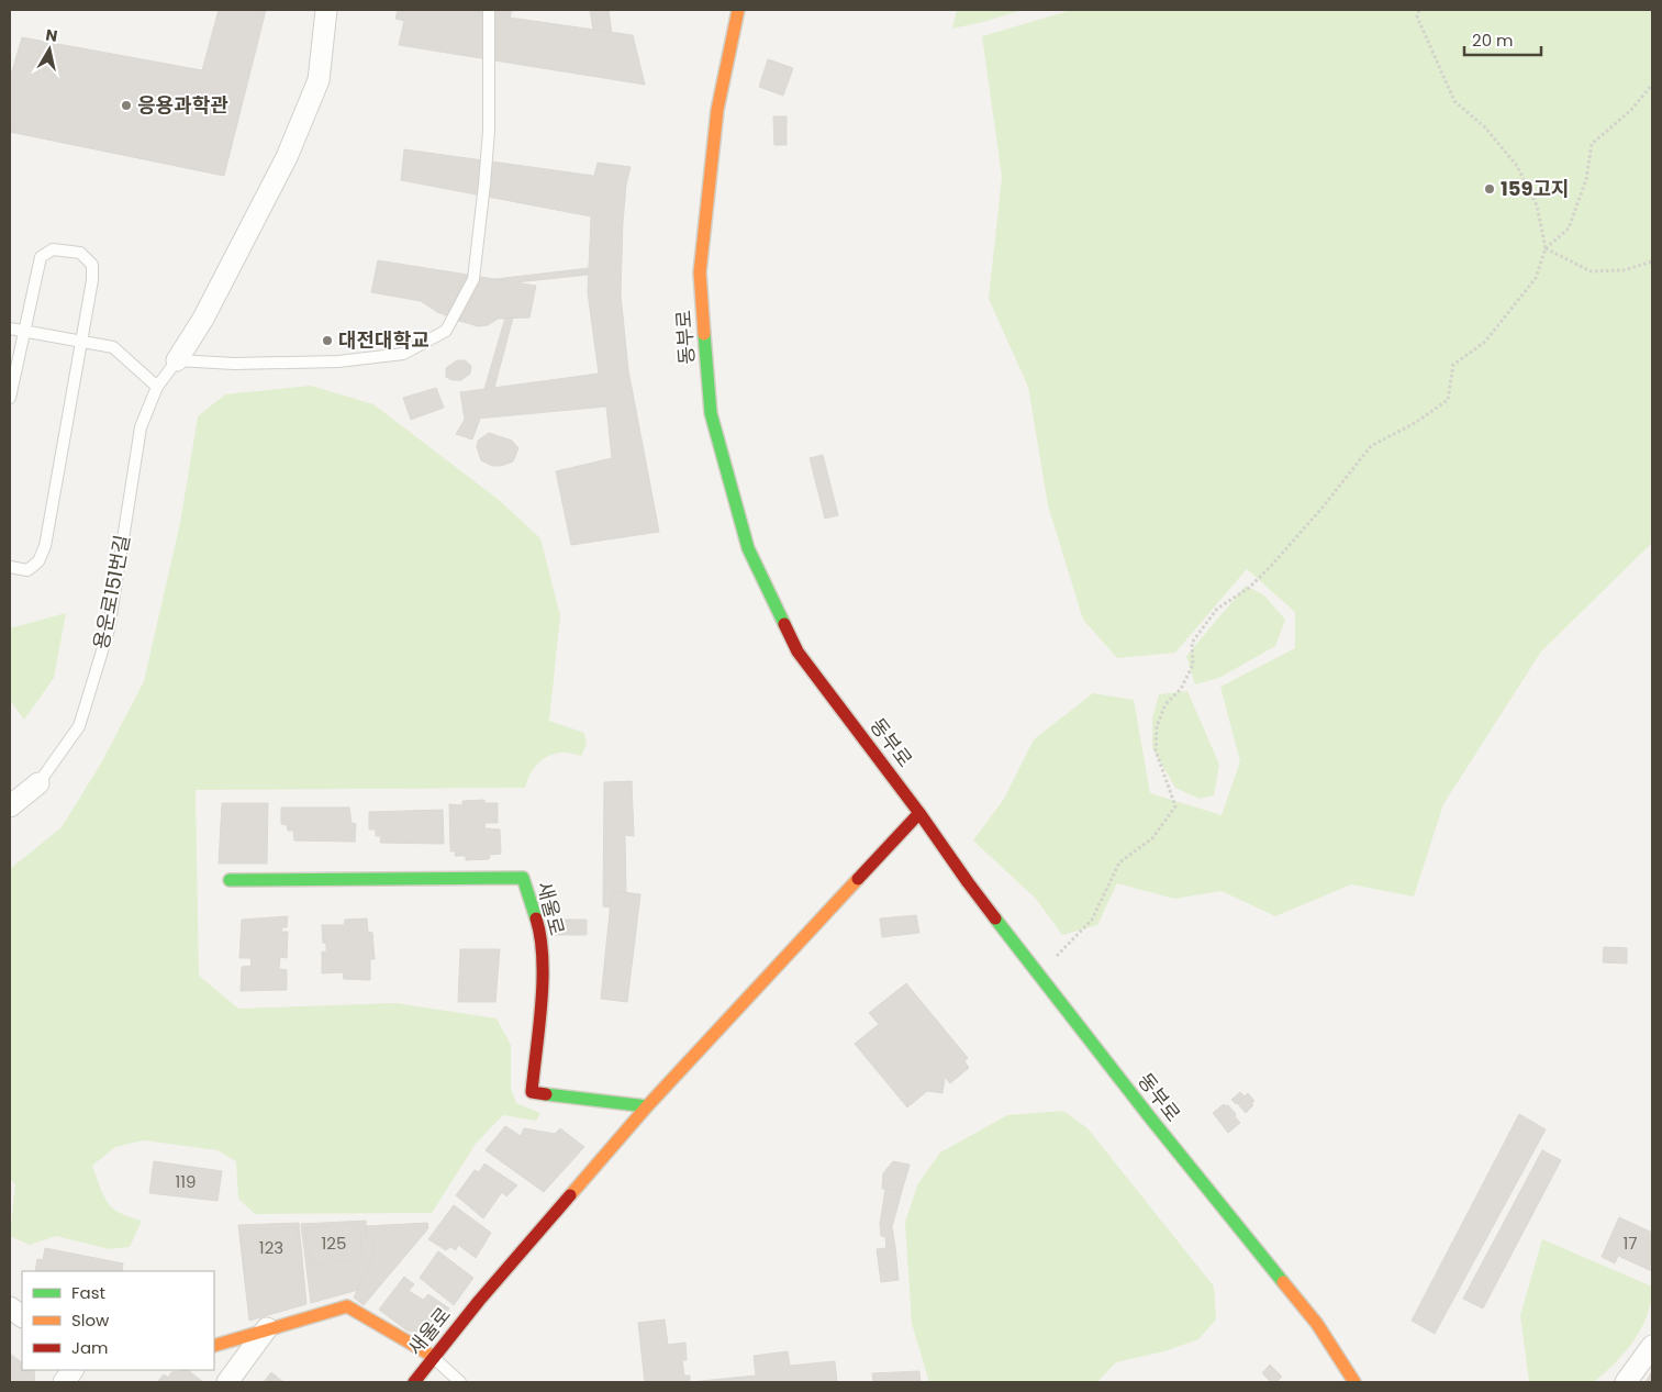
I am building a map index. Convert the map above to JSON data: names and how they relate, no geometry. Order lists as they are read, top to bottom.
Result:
{
  "streets": {
    "street": ["동부로", "용운로151번길", "새울로"]
  },
  "crossings": [
    ["동부로", "새울로"]
  ],
  "places": ["응용과학관", "159고지", "대전대학교"],
  "house_numbers": [
    "119",
    "125",
    "17",
    "123"
  ],
  "legend": ["Fast", "Slow", "Jam"],
  "scale_bar": "20 m",
  "north": "top"
}
